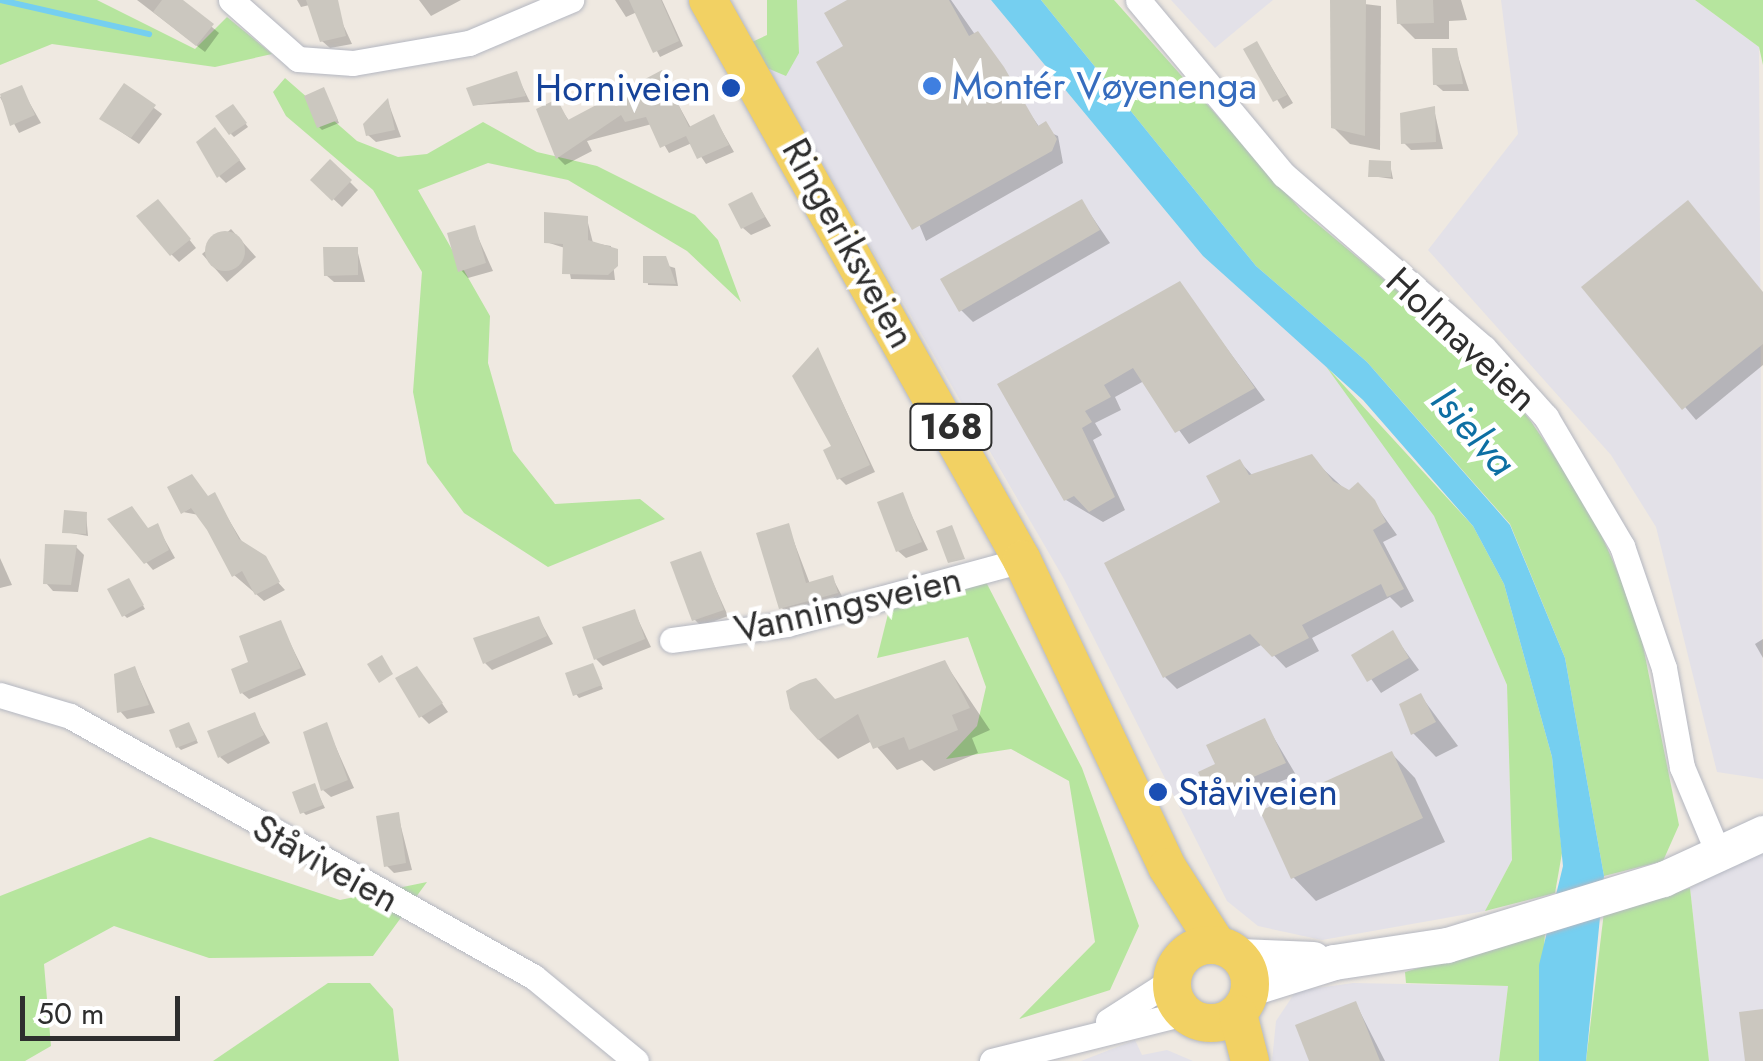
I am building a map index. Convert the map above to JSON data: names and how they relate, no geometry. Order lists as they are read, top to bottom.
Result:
{
  "streets": {
    "main road": ["Ringeriksveien", "168"],
    "street": ["Holmaveien", "Vanningsveien", "Ståviveien"]
  },
  "crossings": [
    ["Ringeriksveien", "Vanningsveien"]
  ],
  "water": ["Isielva"],
  "places": ["Montér Vøyenenga", "Horniveien", "Ståviveien"],
  "scale_bar": "50 m"
}
